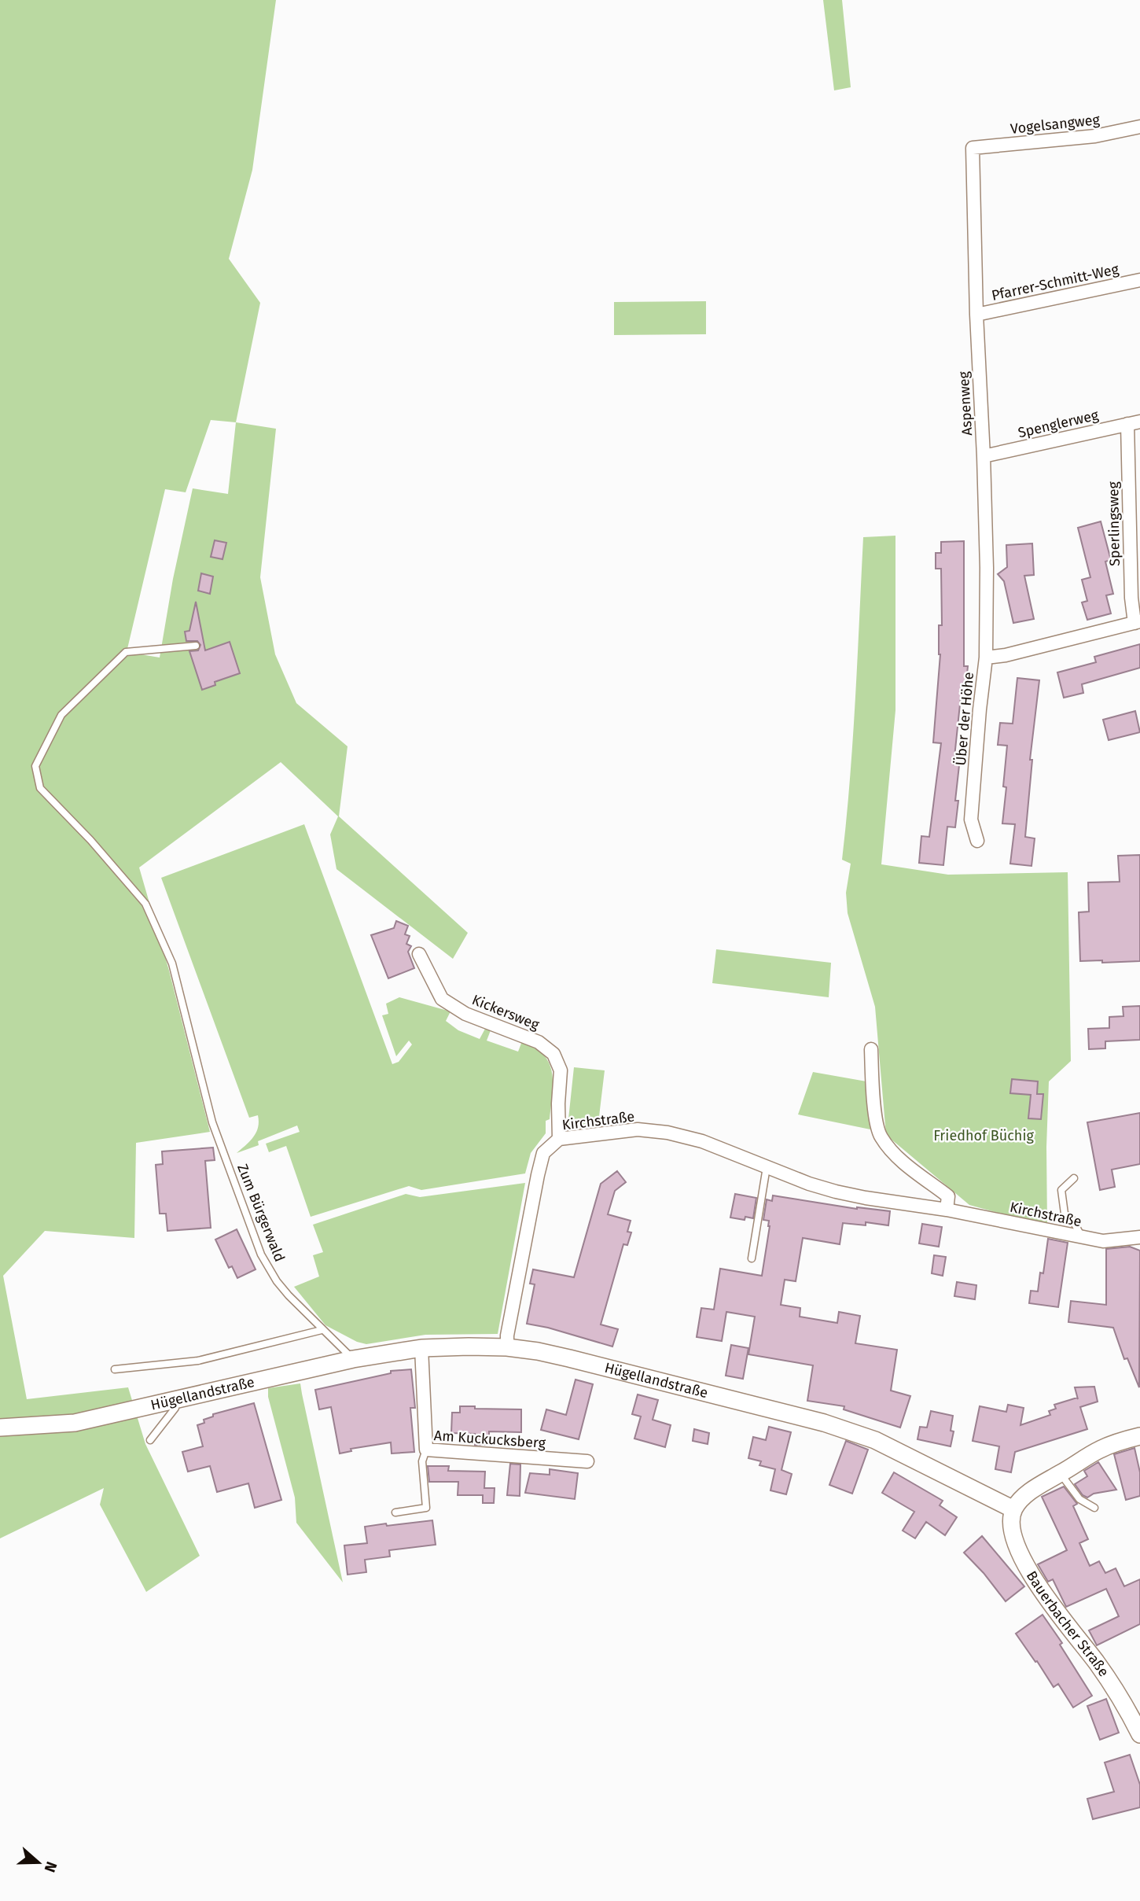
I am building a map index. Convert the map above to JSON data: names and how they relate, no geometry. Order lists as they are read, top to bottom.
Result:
{
  "streets": {
    "street": [
      "Vogelsangweg",
      "Pfarrer-Schmitt-Weg",
      "Aspenweg",
      "Spenglerweg",
      "Sperlingsweg",
      "Über der Höhe",
      "Kickersweg",
      "Kirchstraße",
      "Hügellandstraße",
      "Am Kuckucksberg",
      "Bauerbacher Straße"
    ],
    "lane": ["Zum Bürgerwald"]
  },
  "crossings": [
    ["Vogelsangweg", "Aspenweg"],
    ["Pfarrer-Schmitt-Weg", "Aspenweg"],
    ["Aspenweg", "Spenglerweg"],
    ["Aspenweg", "Über der Höhe"],
    ["Spenglerweg", "Sperlingsweg"],
    ["Sperlingsweg", "Über der Höhe"],
    ["Kickersweg", "Kirchstraße"],
    ["Kirchstraße", "Hügellandstraße"],
    ["Zum Bürgerwald", "Hügellandstraße"],
    ["Hügellandstraße", "Am Kuckucksberg"],
    ["Hügellandstraße", "Bauerbacher Straße"]
  ],
  "parks": ["Friedhof Büchig"],
  "north": "right"
}
